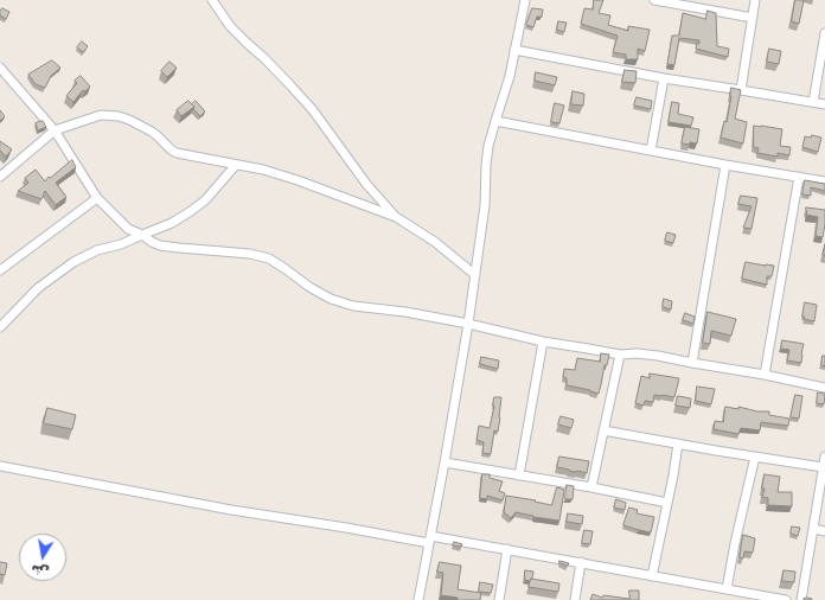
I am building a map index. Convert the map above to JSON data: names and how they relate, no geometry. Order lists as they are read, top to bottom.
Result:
{
  "north": "bottom"
}
